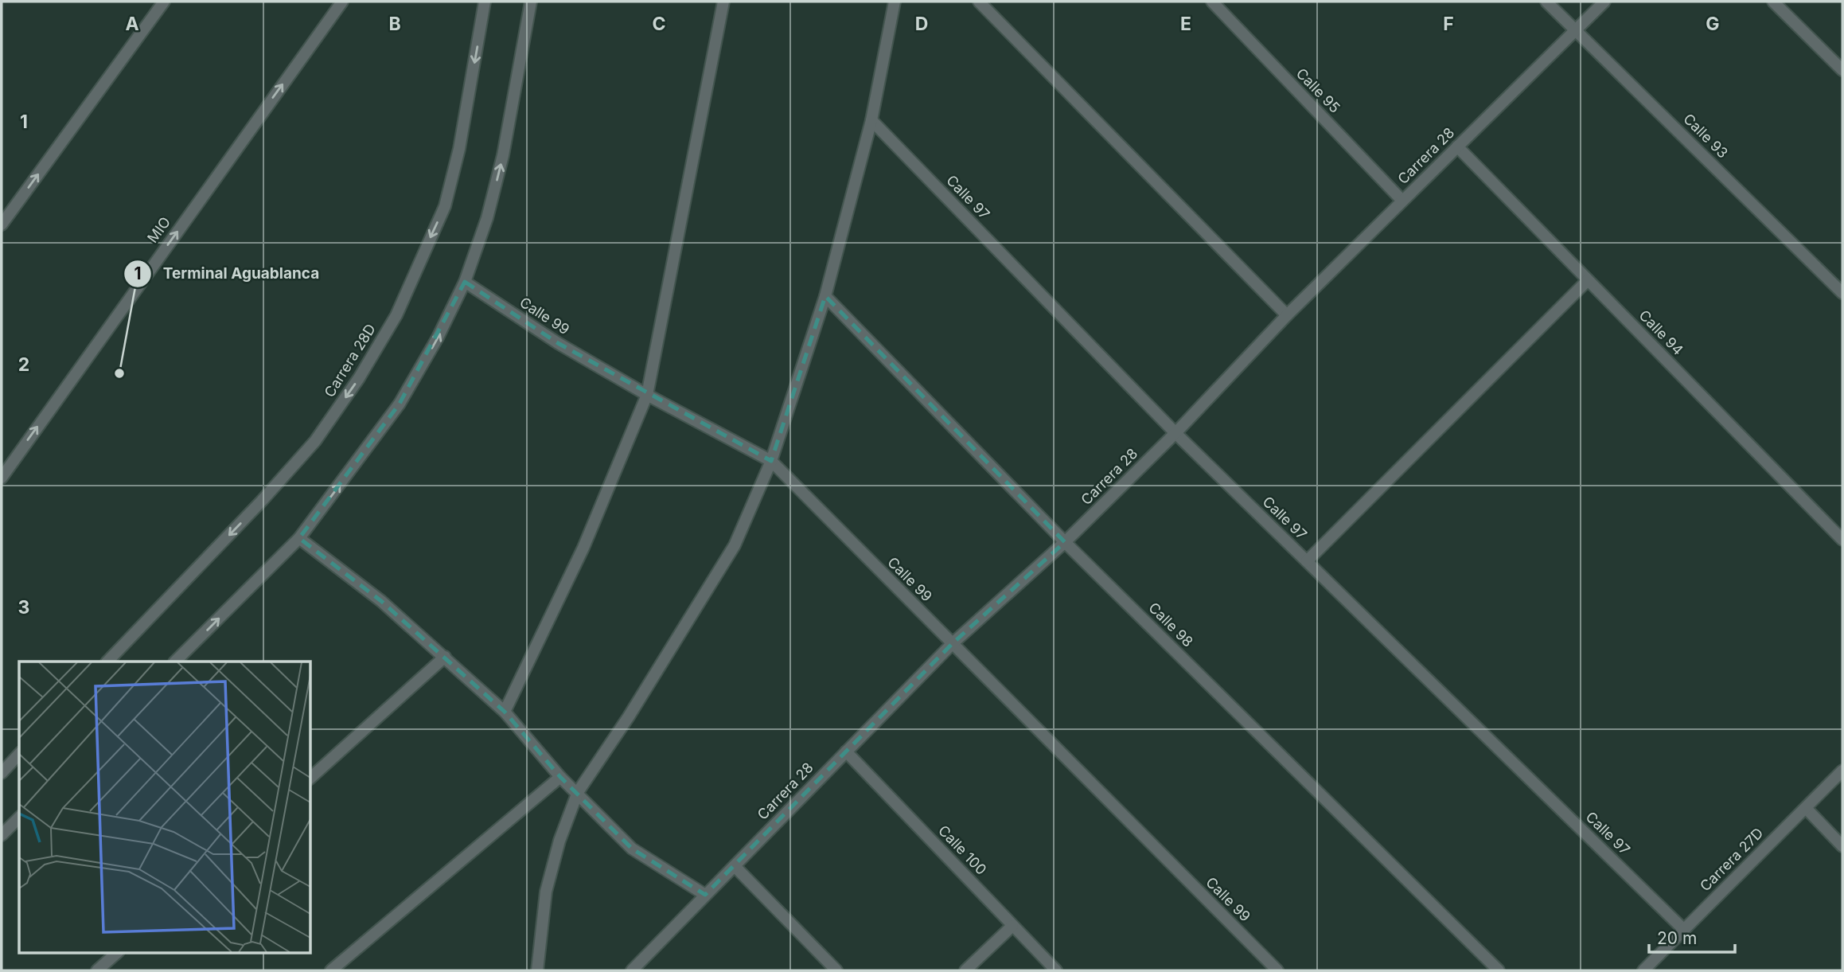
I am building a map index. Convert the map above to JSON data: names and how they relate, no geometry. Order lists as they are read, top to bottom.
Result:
{
  "streets": {
    "street": [
      "Calle 95",
      "Calle 93",
      "Carrera 28",
      "Calle 97",
      "MIO",
      "Calle 99",
      "Calle 94",
      "Carrera 28D",
      "Calle 98",
      "Calle 100",
      "Carrera 27D"
    ]
  },
  "crossings": [
    ["Calle 95", "Carrera 28"],
    ["Calle 93", "Carrera 28"],
    ["Carrera 28", "Calle 97"],
    ["Carrera 28", "Calle 99"],
    ["Carrera 28", "Calle 94"],
    ["Carrera 28", "Calle 98"],
    ["Carrera 28", "Calle 100"],
    ["Calle 97", "Carrera 27D"]
  ],
  "one_way": ["MIO"],
  "places": ["Terminal Aguablanca"],
  "scale_bar": "20 m",
  "grid": {
    "columns": [
      "A",
      "B",
      "C",
      "D",
      "E",
      "F",
      "G"
    ],
    "rows": ["1", "2", "3"]
  }
}
